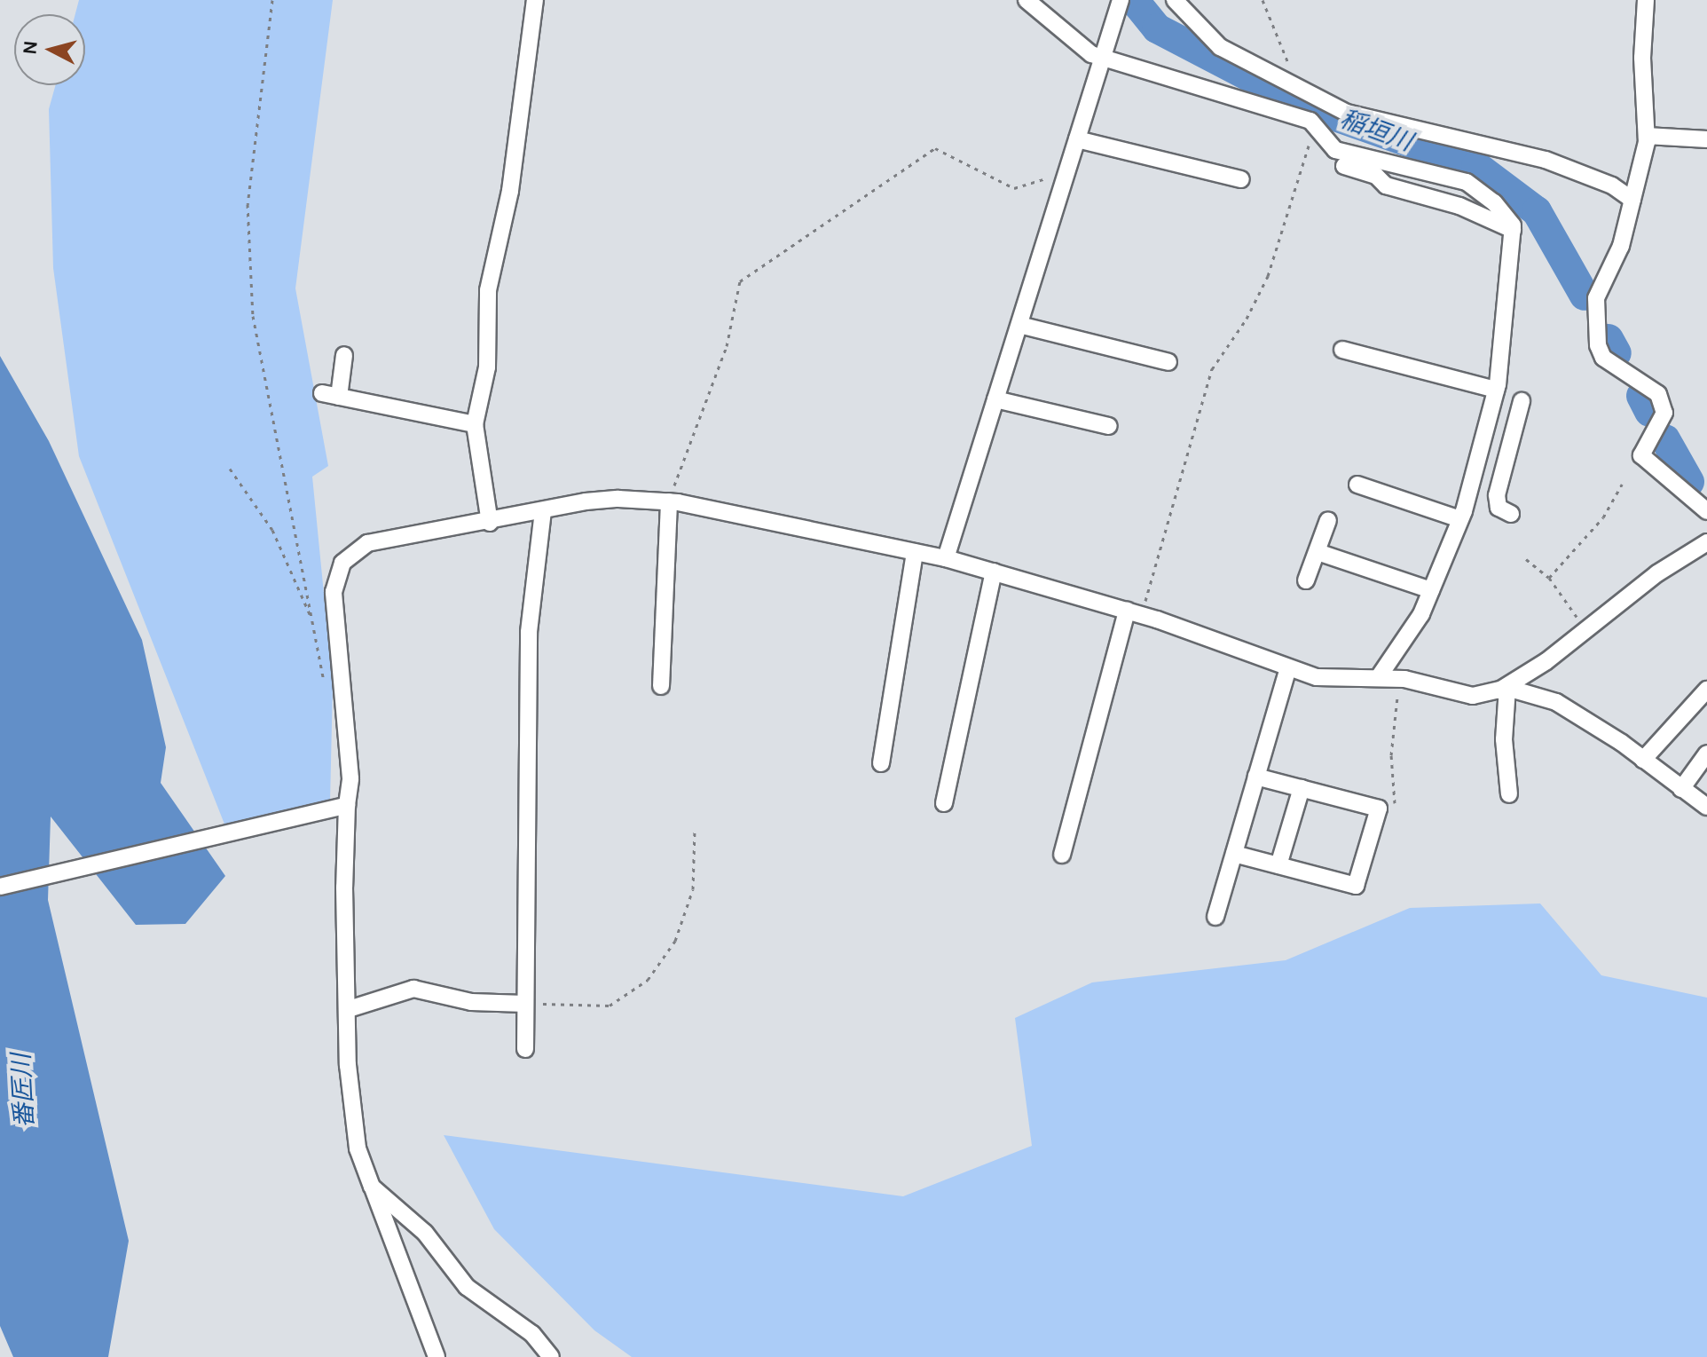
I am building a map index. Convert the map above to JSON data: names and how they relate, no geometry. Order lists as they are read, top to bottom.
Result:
{
  "water": ["稲垣川", "番匠川"],
  "north": "left"
}
